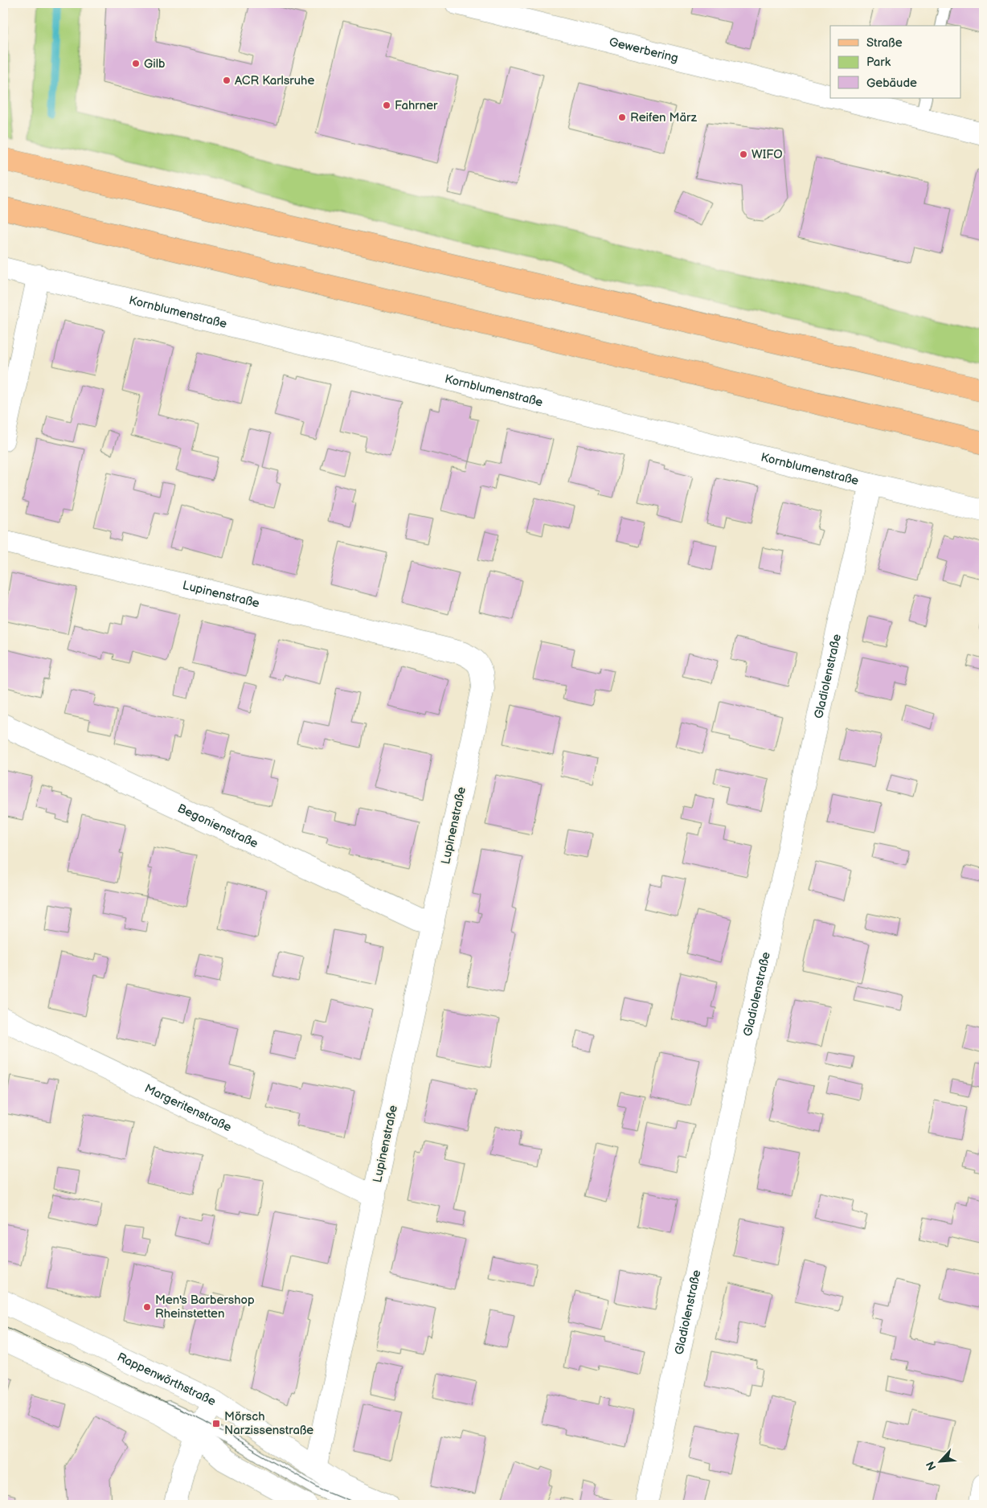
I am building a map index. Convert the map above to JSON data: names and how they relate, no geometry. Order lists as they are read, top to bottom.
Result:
{
  "streets": {
    "street": [
      "Gewerbering",
      "Kornblumenstraße",
      "Lupinenstraße",
      "Gladiolenstraße",
      "Begonienstraße",
      "Margeritenstraße",
      "Rappenwörthstraße"
    ]
  },
  "crossings": [
    ["Kornblumenstraße", "Gladiolenstraße"],
    ["Lupinenstraße", "Begonienstraße"],
    ["Lupinenstraße", "Margeritenstraße"],
    ["Lupinenstraße", "Rappenwörthstraße"]
  ],
  "places": {
    "other": [
      "Gilb",
      "ACR Karlsruhe",
      "Fahrner",
      "Reifen März",
      "WIFO",
      "Men's Barbershop Rheinstetten"
    ],
    "transit": ["Mörsch Narzissenstraße"]
  },
  "legend": ["Straße", "Park", "Gebäude"],
  "north": "bottom left"
}
